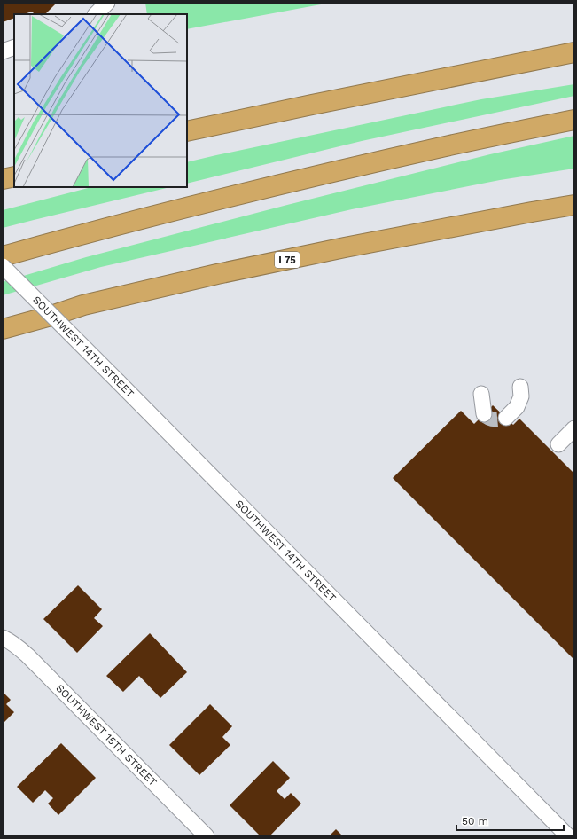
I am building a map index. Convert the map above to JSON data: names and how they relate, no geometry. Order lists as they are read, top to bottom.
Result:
{
  "streets": {
    "highway": ["I 75"],
    "street": ["SOUTHWEST 14TH STREET", "SOUTHWEST 15TH STREET"]
  },
  "scale_bar": "50 m"
}
